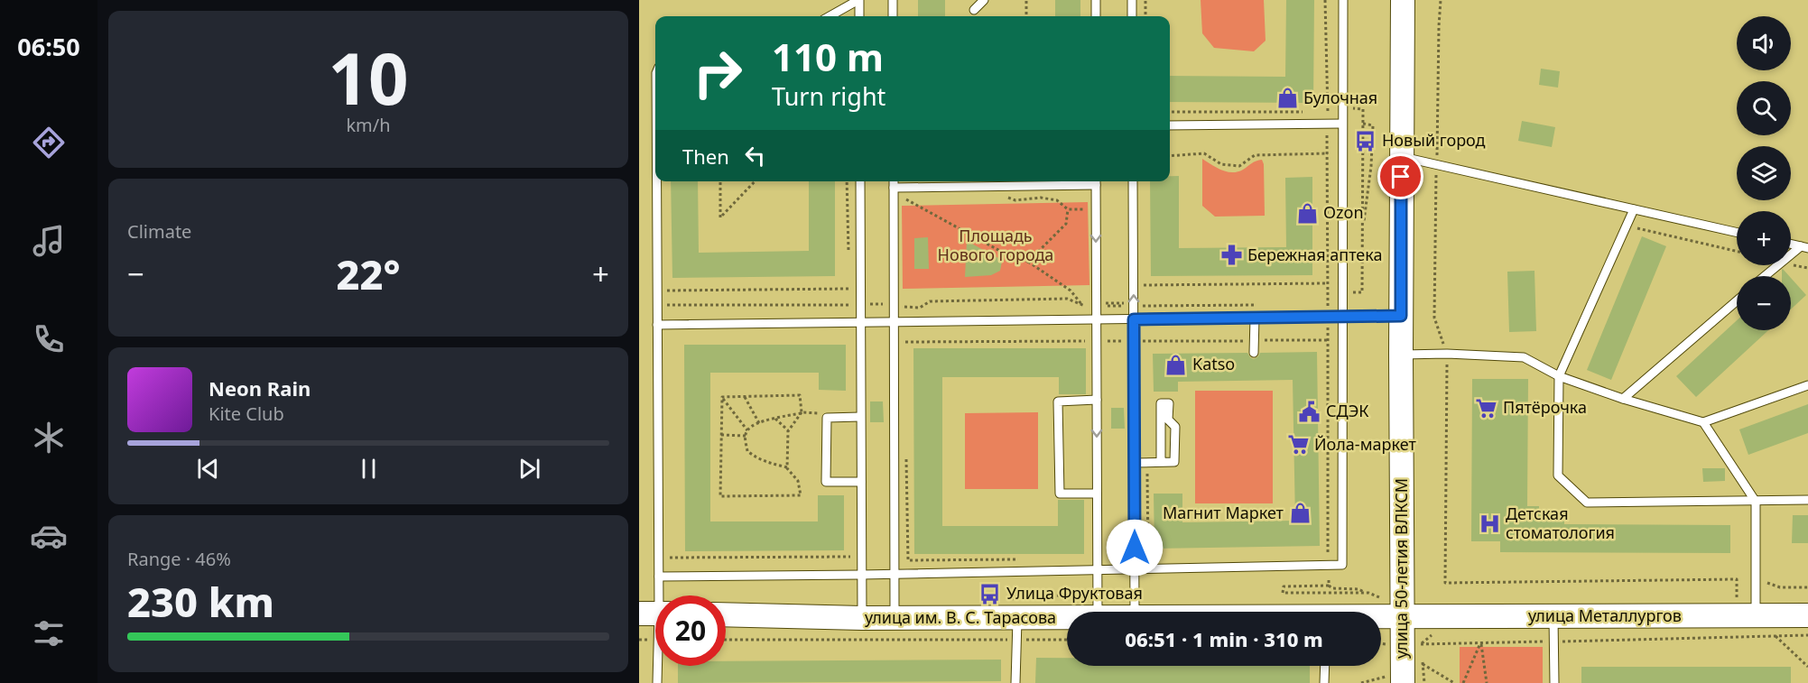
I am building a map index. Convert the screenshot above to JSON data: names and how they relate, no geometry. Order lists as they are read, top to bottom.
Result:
{
  "streets": {
    "main road": ["улица 50-летия ВЛКСМ", "улица Металлургов", "улица им. В. С. Тарасова"]
  },
  "crossings": [
    ["улица 50-летия ВЛКСМ", "улица Металлургов"],
    ["улица 50-летия ВЛКСМ", "улица им. В. С. Тарасова"],
    ["улица Металлургов", "улица им. В. С. Тарасова"]
  ],
  "parks": ["Площадь Нового города"],
  "places": {
    "shop": [
      "Булочная",
      "Ozon",
      "Katso",
      "Магнит Маркет"
    ],
    "bus stop": ["Новый город", "Улица Фруктовая"],
    "pharmacy": ["Бережная аптека"],
    "supermarket": ["Пятёрочка", "Йола-маркет"],
    "public building": ["СДЭК"],
    "hospital": ["Детская стоматология"]
  },
  "page": {
    "tabs": "06:50",
    "tile": [
      ["10", "km/h"],
      "Climate",
      ["Range · 46%", "230 km"]
    ],
    "map_buttons": ["+", "−"],
    "turn": ["110 m", "Turn right"],
    "then": "Then",
    "heat": ["−", "22°", "+"],
    "song": ["Neon Rain", "Kite Club"],
    "limit": "20",
    "trip": "06:51 · 1 min · 310 m"
  }
}
